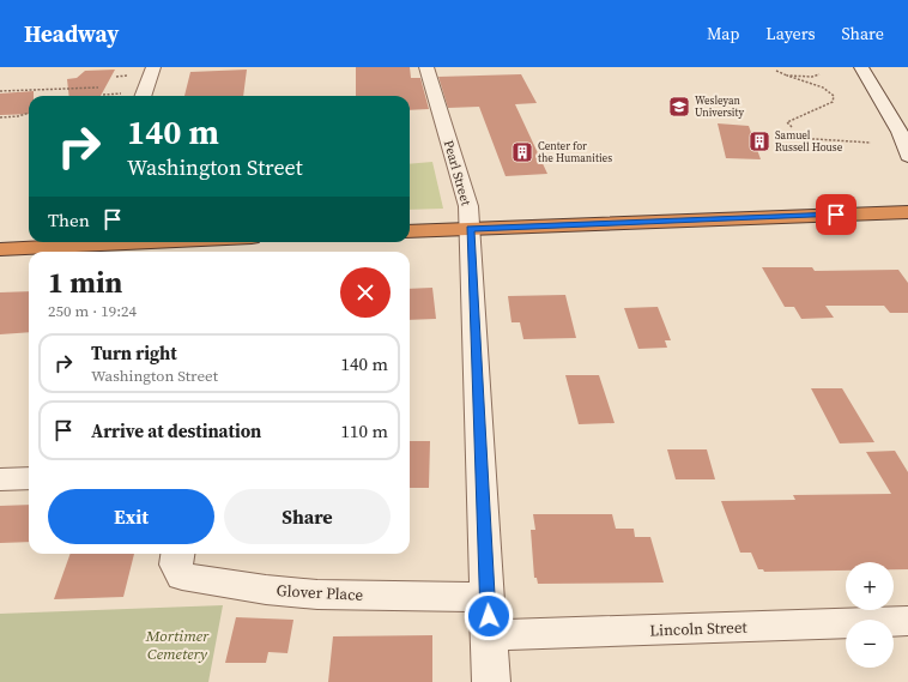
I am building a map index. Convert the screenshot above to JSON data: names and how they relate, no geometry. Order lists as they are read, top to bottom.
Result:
{
  "streets": {
    "street": ["Pearl Street", "Glover Place", "Lincoln Street"]
  },
  "crossings": [
    ["Pearl Street", "Glover Place"],
    ["Pearl Street", "Lincoln Street"]
  ],
  "parks": ["Mortimer Cemetery"],
  "places": {
    "school or university": ["Wesleyan University"],
    "building": ["Samuel Russell House", "Center for the Humanities"]
  },
  "page": {
    "header": "Headway",
    "nav": ["Map", "Layers", "Share"],
    "turn": ["140 m", "Washington Street"],
    "then": "Then",
    "heading": ["1 min", "250 m · 19:24"],
    "list": [
      {
        "name": "Turn right",
        "note": "Washington Street",
        "value": "140 m"
      },
      {
        "name": "Arrive at destination",
        "value": "110 m"
      }
    ],
    "buttons": ["Exit", "Share"],
    "map_buttons": ["+", "−"]
  }
}
